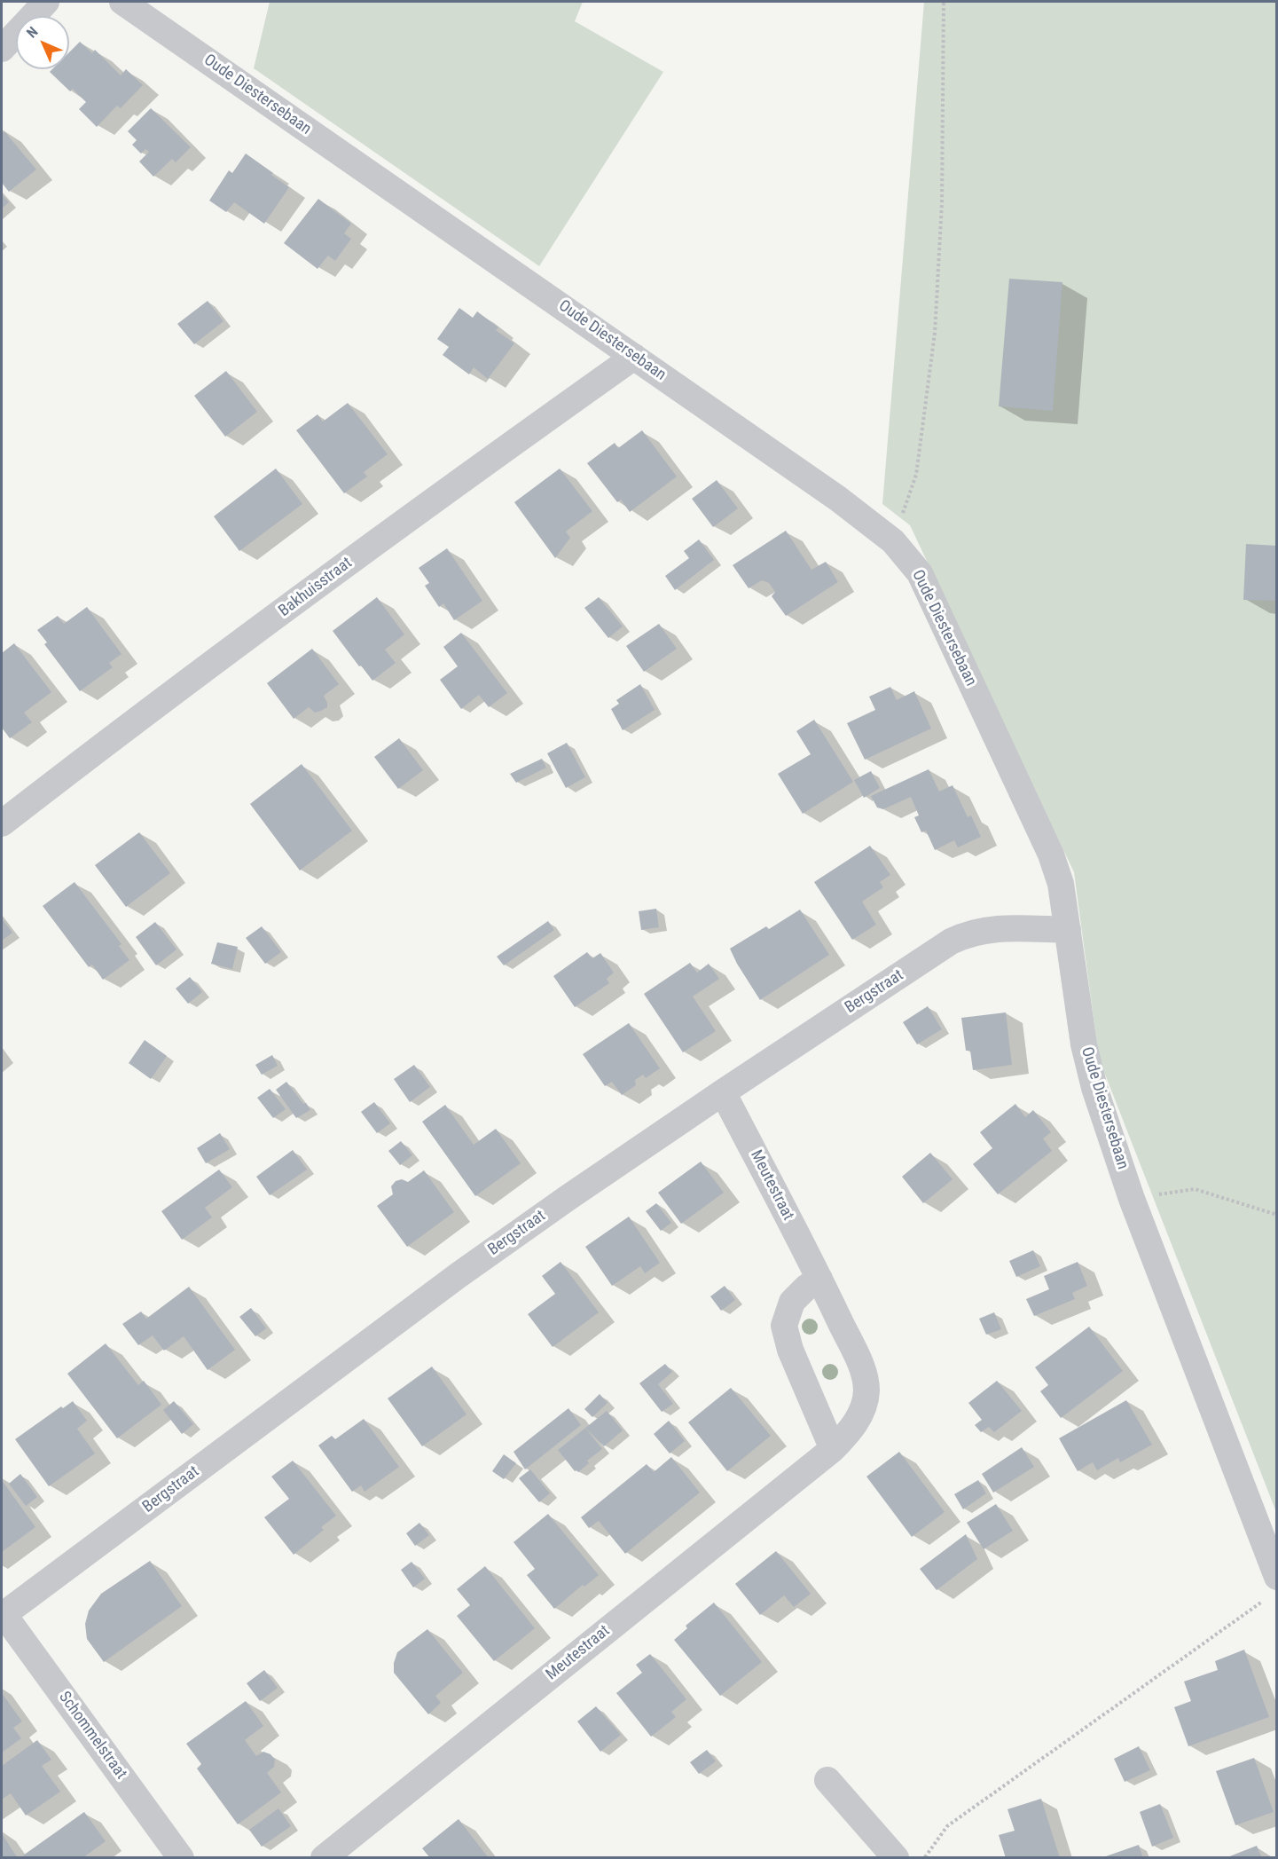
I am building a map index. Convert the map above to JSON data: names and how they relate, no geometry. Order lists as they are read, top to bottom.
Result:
{
  "streets": {
    "street": [
      "Oude Diestersebaan",
      "Bakhuisstraat",
      "Bergstraat",
      "Meutestraat",
      "Schommelstraat"
    ]
  },
  "crossings": [
    ["Oude Diestersebaan", "Bakhuisstraat"],
    ["Oude Diestersebaan", "Bergstraat"],
    ["Bergstraat", "Meutestraat"],
    ["Bergstraat", "Schommelstraat"]
  ],
  "north": "top left"
}
